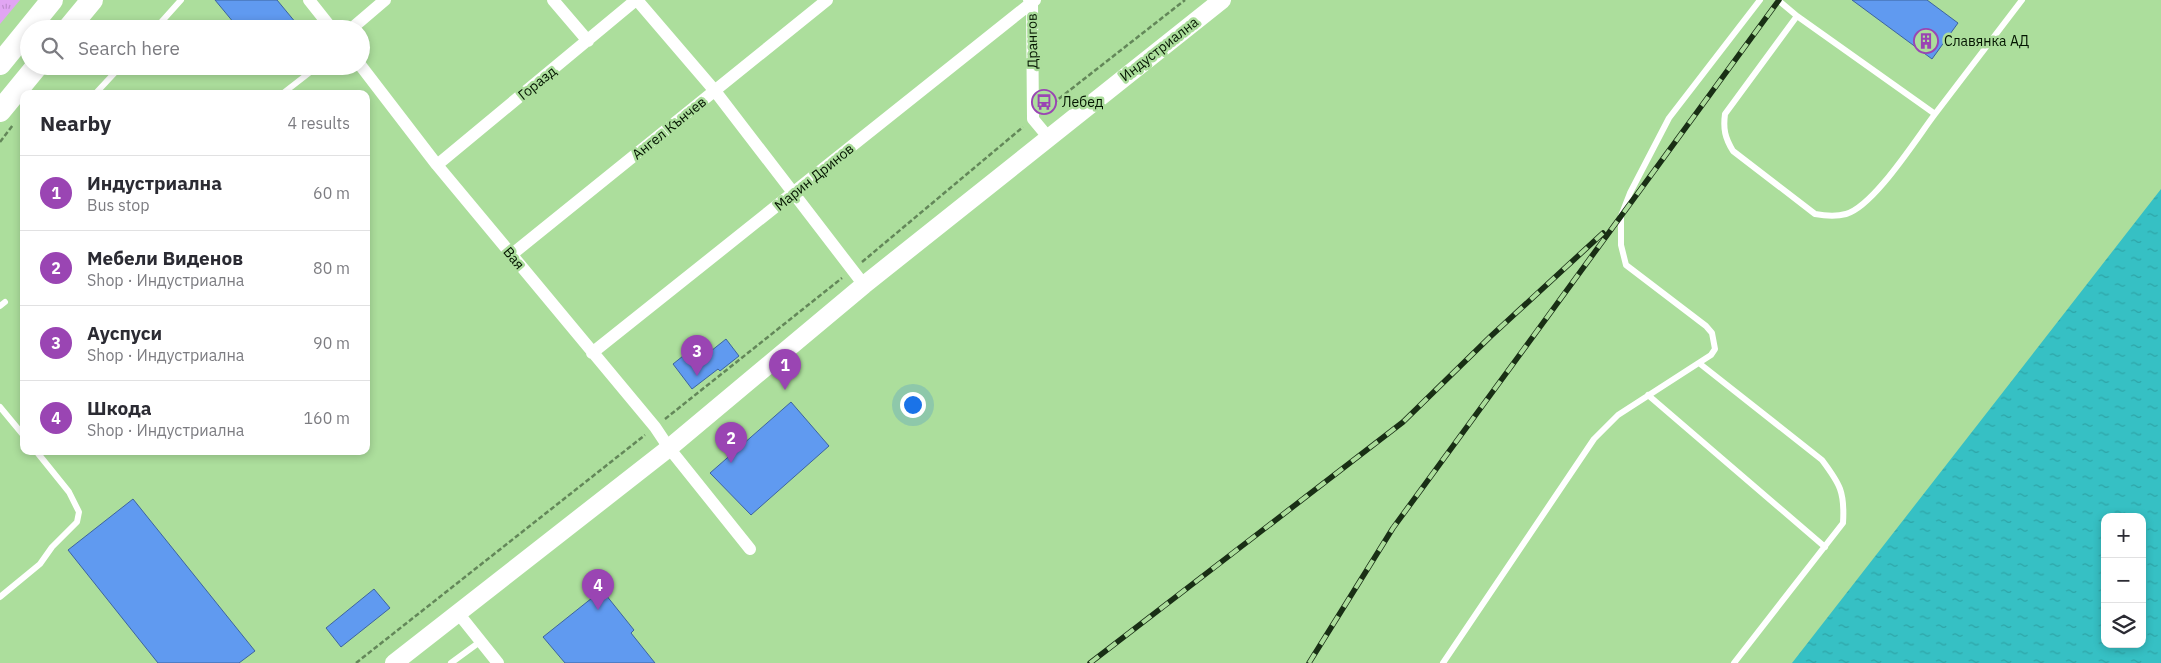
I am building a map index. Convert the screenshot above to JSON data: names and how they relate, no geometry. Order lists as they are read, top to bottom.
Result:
{
  "streets": {
    "main road": ["Индустриална"],
    "street": [
      "Дрангов",
      "Горазд",
      "Ангел Кънчев",
      "Марин Дринов",
      "Вая"
    ]
  },
  "crossings": [
    ["Дрангов", "Марин Дринов"],
    ["Индустриална", "Вая"],
    ["Горазд", "Вая"],
    ["Ангел Кънчев", "Вая"],
    ["Марин Дринов", "Вая"]
  ],
  "places": {
    "building": ["Славянка АД"],
    "bus stop": ["Лебед"]
  },
  "page": {
    "search": "Search here",
    "heading": ["Nearby", "4 results"],
    "list": [
      {
        "mark": "1",
        "name": "Индустриална",
        "note": "Bus stop",
        "value": "60 m"
      },
      {
        "mark": "2",
        "name": "Мебели Виденов",
        "note": "Shop · Индустриална",
        "value": "80 m"
      },
      {
        "mark": "3",
        "name": "Ауспуси",
        "note": "Shop · Индустриална",
        "value": "90 m"
      },
      {
        "mark": "4",
        "name": "Шкода",
        "note": "Shop · Индустриална",
        "value": "160 m"
      }
    ],
    "pins": [
      "3",
      "1",
      "2",
      "4"
    ],
    "map_buttons": ["+", "−"]
  }
}
